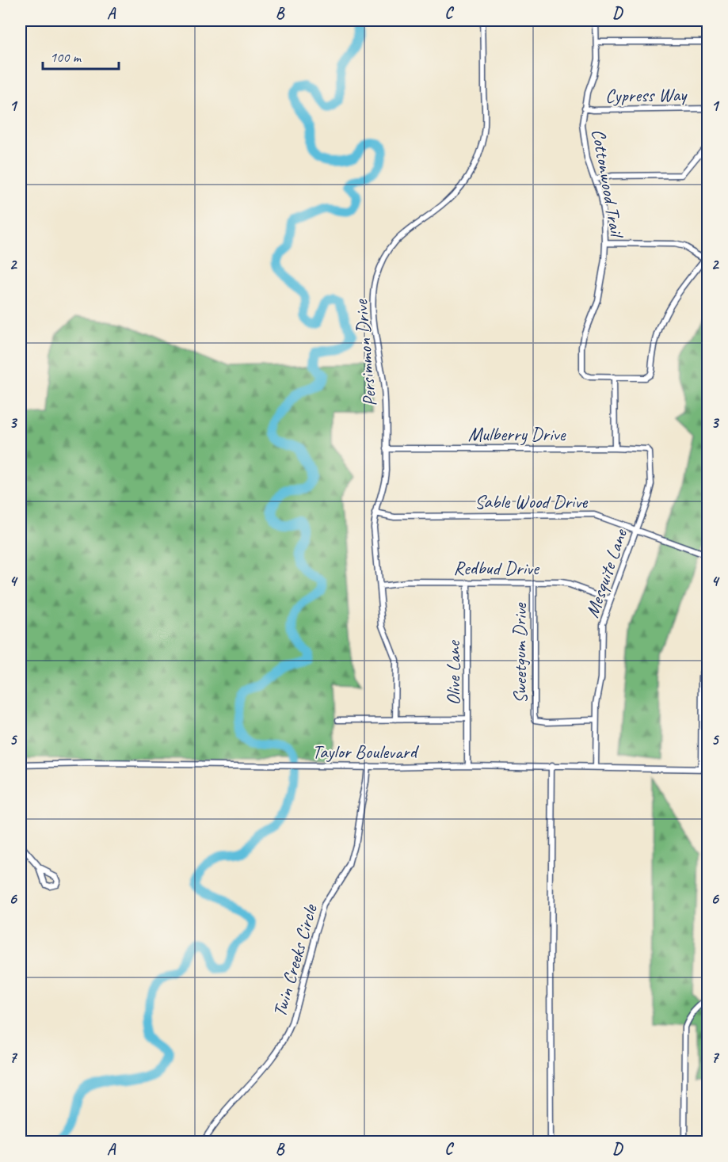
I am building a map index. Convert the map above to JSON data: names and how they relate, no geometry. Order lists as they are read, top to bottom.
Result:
{
  "streets": {
    "street": [
      "Cypress Way",
      "Cottonwood Trail",
      "Persimmon Drive",
      "Mulberry Drive",
      "Sable Wood Drive",
      "Redbud Drive",
      "Mesquite Lane",
      "Sweetgum Drive",
      "Olive Lane",
      "Taylor Boulevard",
      "Twin Creeks Circle"
    ]
  },
  "crossings": [
    ["Cypress Way", "Cottonwood Trail"],
    ["Persimmon Drive", "Mulberry Drive"],
    ["Persimmon Drive", "Sable Wood Drive"],
    ["Persimmon Drive", "Redbud Drive"],
    ["Mulberry Drive", "Mesquite Lane"],
    ["Sable Wood Drive", "Mesquite Lane"],
    ["Redbud Drive", "Mesquite Lane"],
    ["Redbud Drive", "Sweetgum Drive"],
    ["Redbud Drive", "Olive Lane"],
    ["Mesquite Lane", "Sweetgum Drive"],
    ["Mesquite Lane", "Taylor Boulevard"],
    ["Olive Lane", "Taylor Boulevard"],
    ["Taylor Boulevard", "Twin Creeks Circle"]
  ],
  "scale_bar": "100 m",
  "grid": {
    "columns": [
      "A",
      "B",
      "C",
      "D"
    ],
    "rows": [
      "1",
      "2",
      "3",
      "4",
      "5",
      "6",
      "7"
    ]
  }
}
